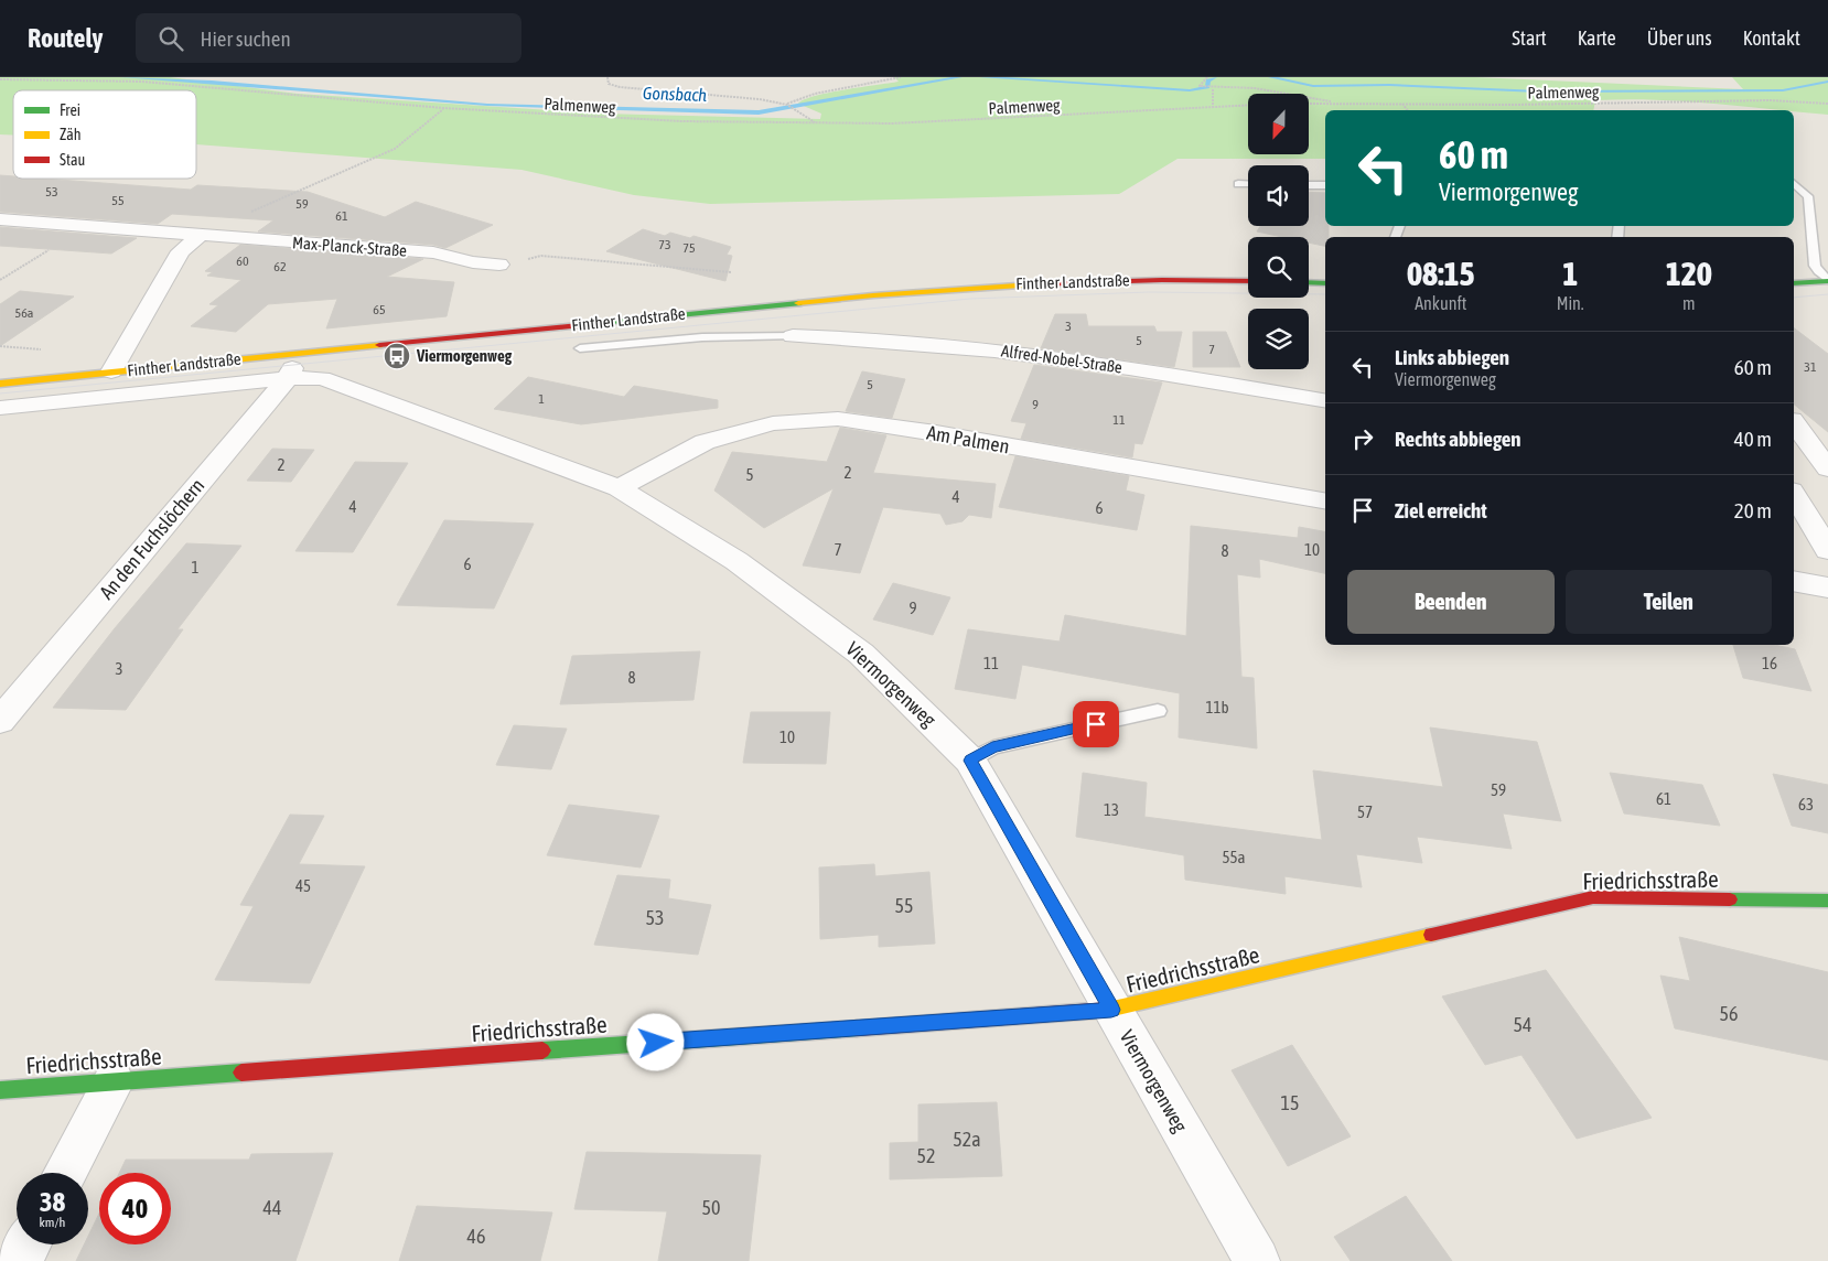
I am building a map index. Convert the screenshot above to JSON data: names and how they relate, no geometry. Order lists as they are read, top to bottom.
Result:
{
  "streets": {
    "main road": ["Finther Landstraße", "Friedrichsstraße"],
    "street": [
      "Max-Planck-Straße",
      "Alfred-Nobel-Straße",
      "Am Palmen",
      "An den Fuchslöchern",
      "Viermorgenweg"
    ],
    "path": ["Palmenweg"]
  },
  "crossings": [
    ["Finther Landstraße", "An den Fuchslöchern"],
    ["Finther Landstraße", "Viermorgenweg"],
    ["Am Palmen", "Viermorgenweg"],
    ["An den Fuchslöchern", "Viermorgenweg"],
    ["Viermorgenweg", "Friedrichsstraße"]
  ],
  "water": ["Gonsbach"],
  "places": {
    "bus stop": ["Viermorgenweg"]
  },
  "house_numbers": [
    "53",
    "55",
    "59",
    "61",
    "73",
    "75",
    "60",
    "62",
    "65",
    "56a",
    "3",
    "5",
    "7",
    "31",
    "5",
    "1",
    "9",
    "11",
    "2",
    "2",
    "5",
    "4",
    "4",
    "6",
    "7",
    "10",
    "8",
    "6",
    "1",
    "9",
    "11",
    "16",
    "3",
    "8",
    "11b",
    "10",
    "59",
    "61",
    "63",
    "13",
    "57",
    "55a",
    "45",
    "55",
    "53",
    "56",
    "54",
    "15",
    "52a",
    "52",
    "44",
    "50",
    "46"
  ],
  "legend": ["Frei", "Zäh", "Stau"],
  "north": "bottom",
  "page": {
    "header": "Routely",
    "search": "Hier suchen",
    "nav": [
      "Start",
      "Karte",
      "Über uns",
      "Kontakt"
    ],
    "turn": ["60 m", "Viermorgenweg"],
    "eta": [
      "08:15",
      "Ankunft",
      "1",
      "Min.",
      "120",
      "m"
    ],
    "list": [
      {
        "name": "Links abbiegen",
        "note": "Viermorgenweg",
        "value": "60 m"
      },
      {
        "name": "Rechts abbiegen",
        "value": "40 m"
      },
      {
        "name": "Ziel erreicht",
        "value": "20 m"
      }
    ],
    "buttons": ["Beenden", "Teilen"],
    "speed": "38 km/h",
    "limit": "40"
  }
}
